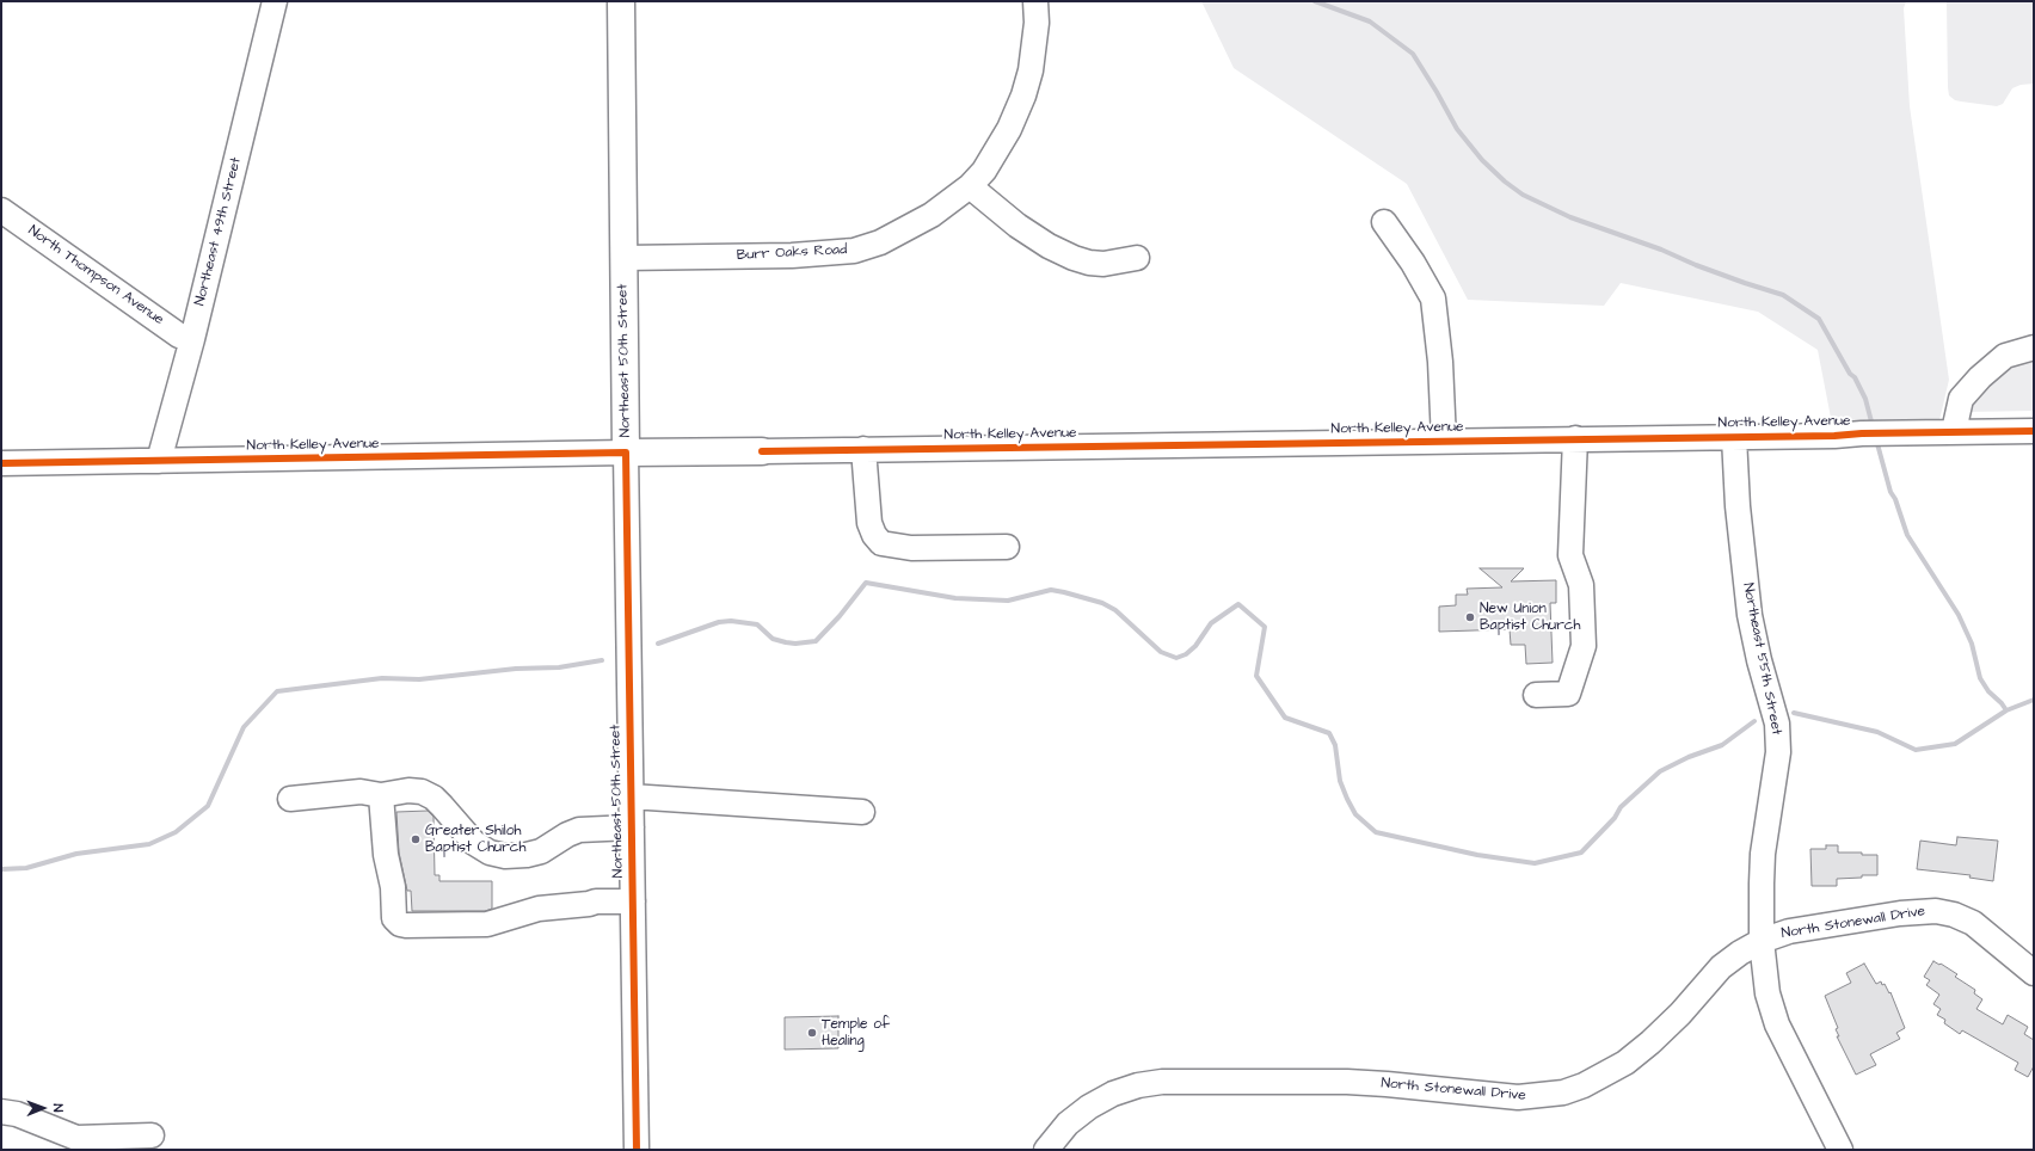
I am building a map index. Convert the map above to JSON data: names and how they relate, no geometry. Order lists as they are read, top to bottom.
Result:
{
  "streets": {
    "main road": ["Northeast 50th Street", "North Kelley Avenue"],
    "street": [
      "Northeast 49th Street",
      "Burr Oaks Road",
      "North Thompson Avenue",
      "Northeast 55th Street",
      "North Stonewall Drive"
    ]
  },
  "crossings": [
    ["Northeast 49th Street", "North Thompson Avenue"],
    ["Northeast 49th Street", "North Kelley Avenue"],
    ["Burr Oaks Road", "Northeast 50th Street"],
    ["Northeast 50th Street", "North Kelley Avenue"],
    ["North Kelley Avenue", "Northeast 55th Street"],
    ["Northeast 55th Street", "North Stonewall Drive"]
  ],
  "places": ["New Union Baptist Church", "Greater Shiloh Baptist Church", "Temple of Healing"],
  "north": "right"
}
